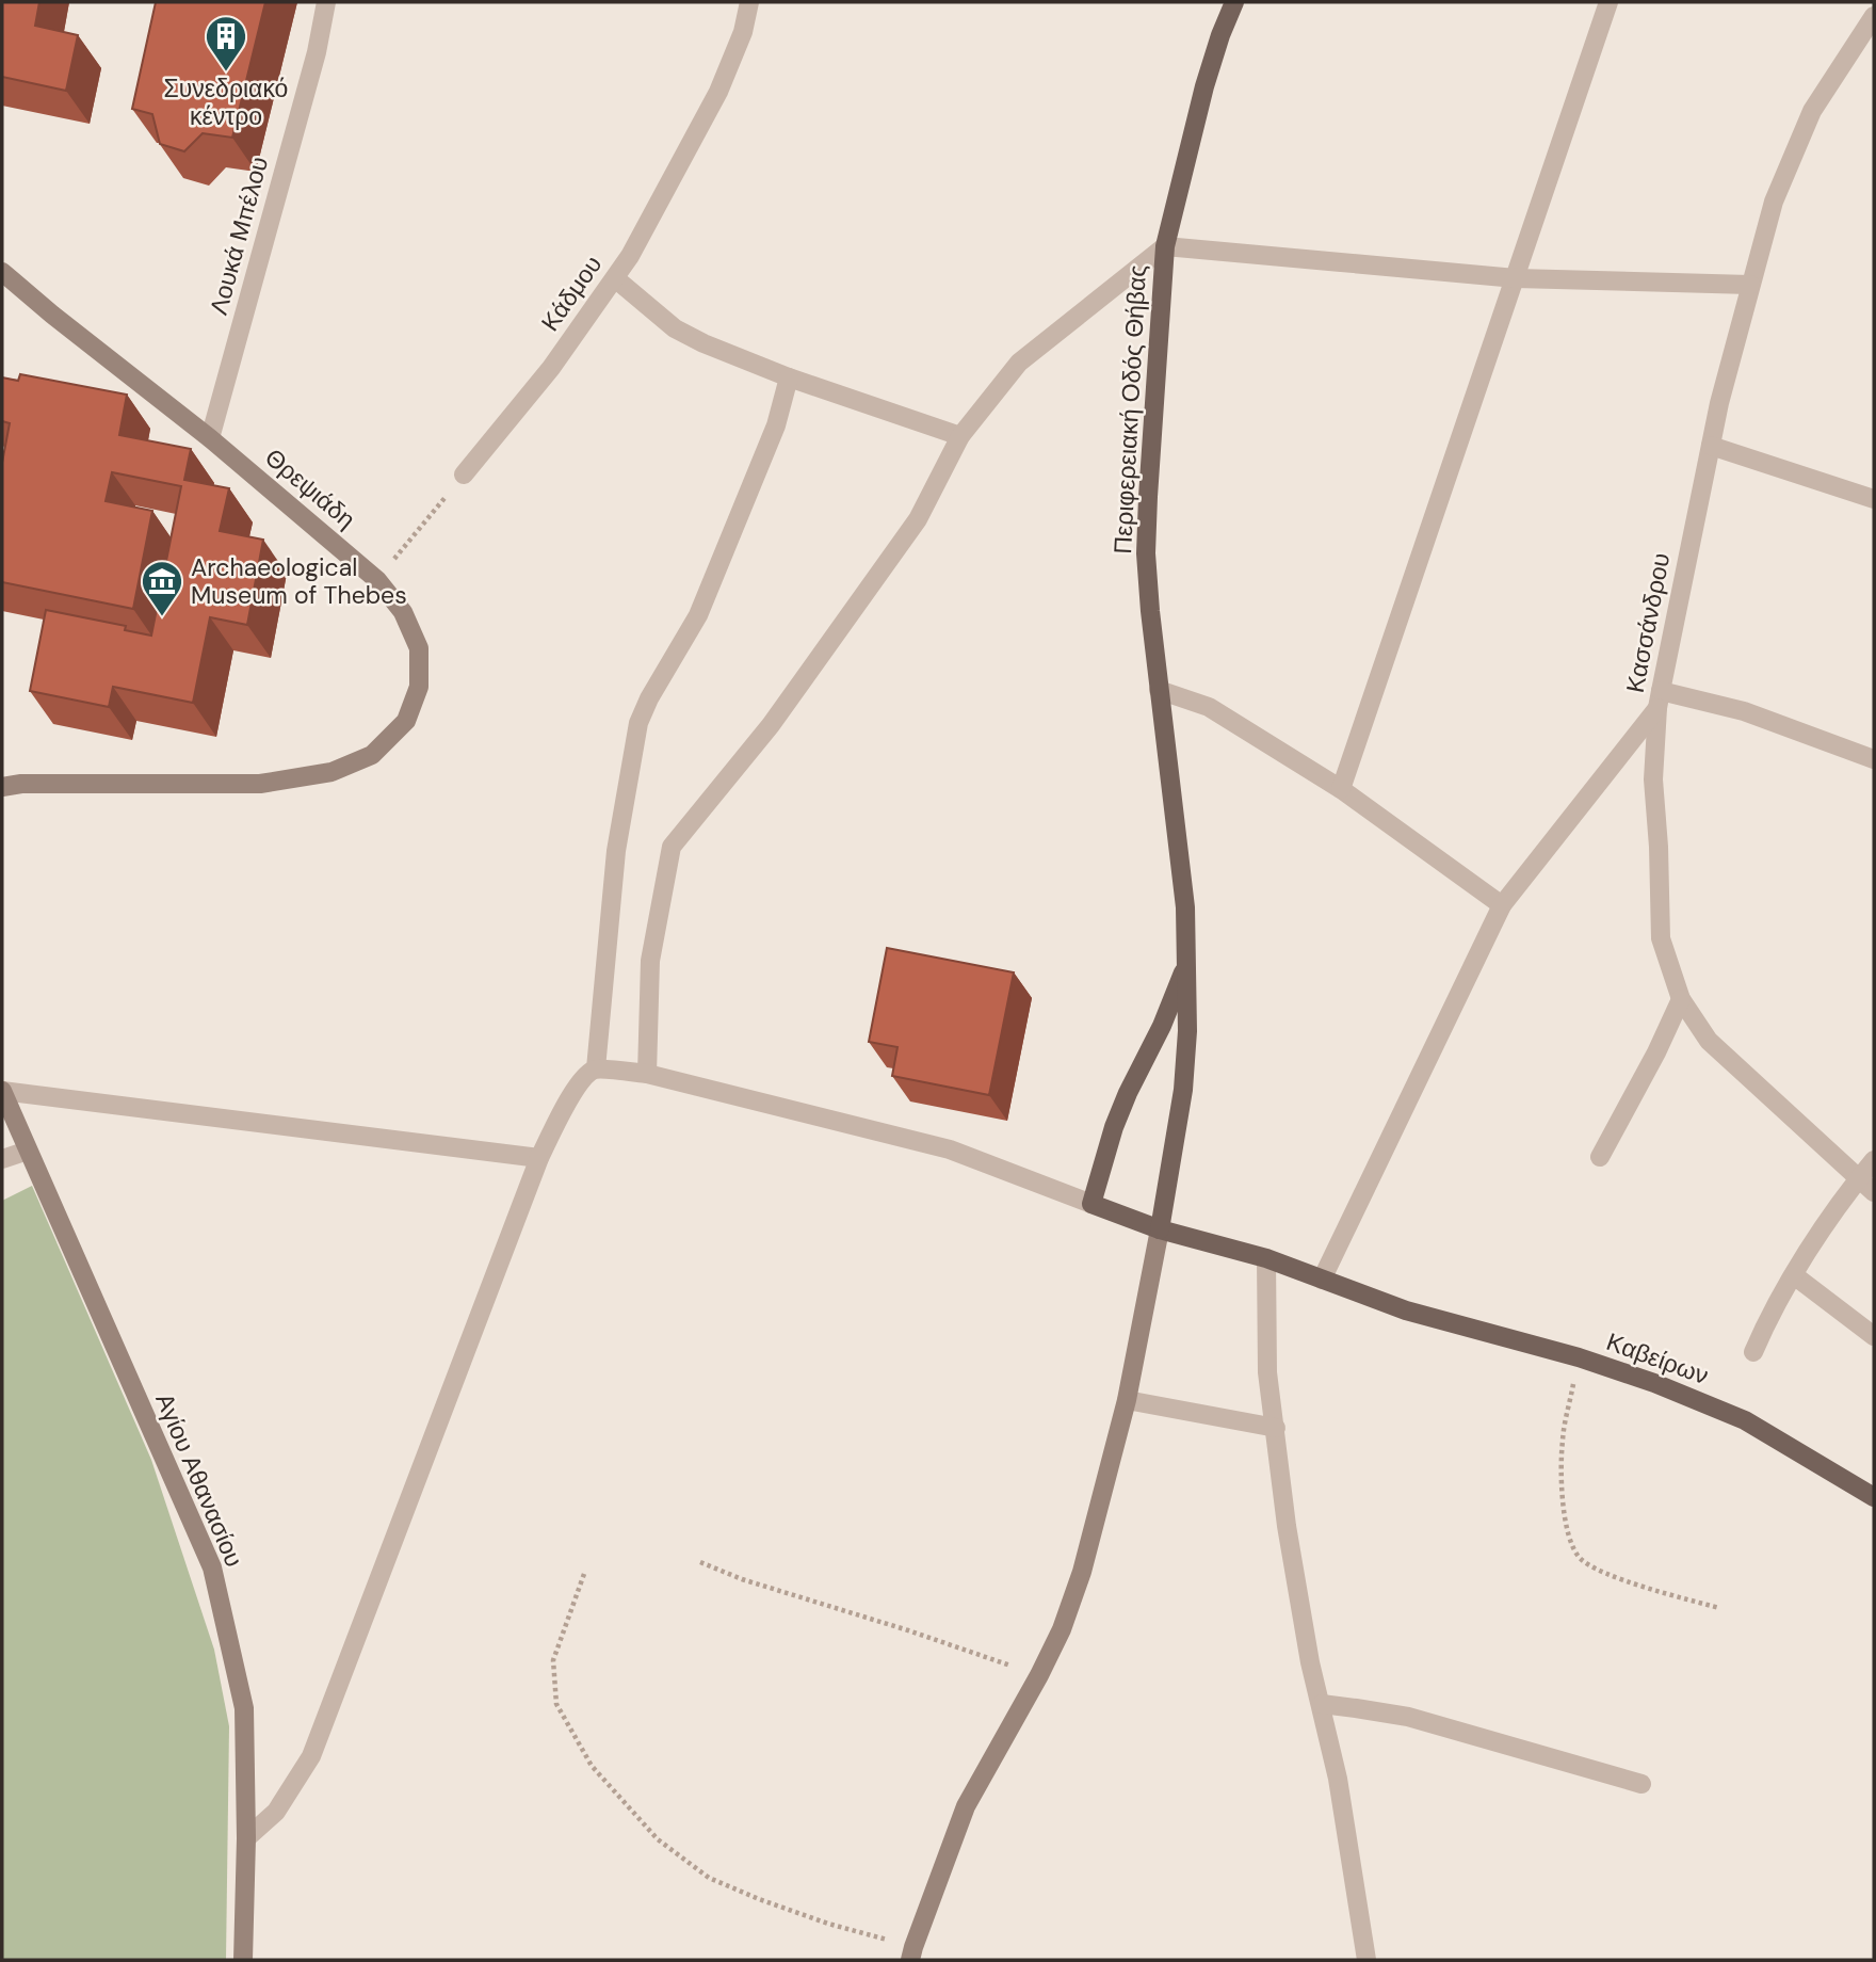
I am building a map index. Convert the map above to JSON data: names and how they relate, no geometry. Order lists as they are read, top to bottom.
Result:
{
  "streets": {
    "main road": [
      "Περιφερειακή Οδός Θήβας",
      "Θρεψιάδη",
      "Καβείρων",
      "Αγίου Αθανασίου"
    ],
    "street": ["Λουκά Μπέλου", "Κάδμου", "Κασσάνδρου"]
  },
  "crossings": [
    ["Λουκά Μπέλου", "Θρεψιάδη"],
    ["Περιφερειακή Οδός Θήβας", "Καβείρων"]
  ],
  "places": {
    "building": ["Συνεδριακό κέντρο"],
    "museum": ["Archaeological Museum of Thebes"]
  }
}
